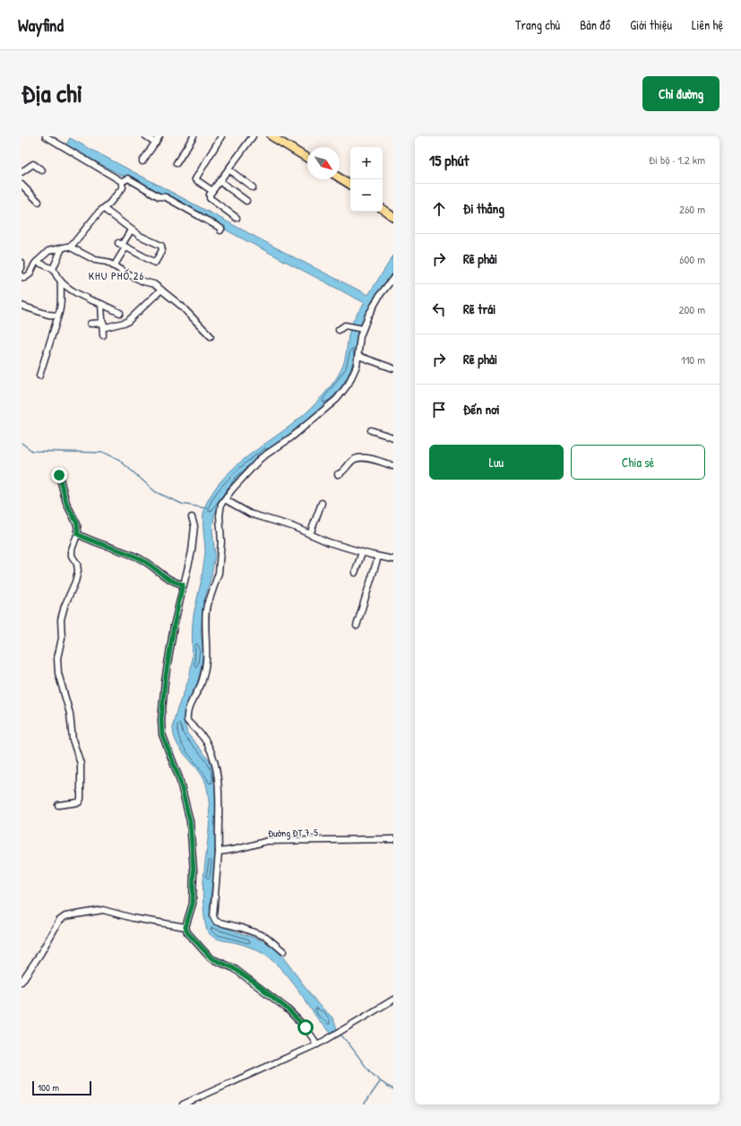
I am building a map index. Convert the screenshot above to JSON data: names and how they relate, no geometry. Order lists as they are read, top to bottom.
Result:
{
  "streets": {
    "street": ["Đường ĐT 7-5"]
  },
  "districts": ["KHU PHỐ 26"],
  "scale_bar": "100 m",
  "north": "bottom right",
  "page": {
    "header": "Wayfind",
    "nav": [
      "Trang chủ",
      "Bản đồ",
      "Giới thiệu",
      "Liên hệ"
    ],
    "title": "Địa chỉ",
    "buttons": [
      "Chỉ đường",
      ["Lưu", "Chia sẻ"]
    ],
    "heading": ["15 phút", "Đi bộ · 1.2 km"],
    "map_buttons": ["+", "−"],
    "list": [
      ["Đi thẳng", "260 m"],
      ["Rẽ phải", "600 m"],
      ["Rẽ trái", "200 m"],
      ["Rẽ phải", "110 m"],
      "Đến nơi"
    ],
    "scale": "100 m"
  }
}
